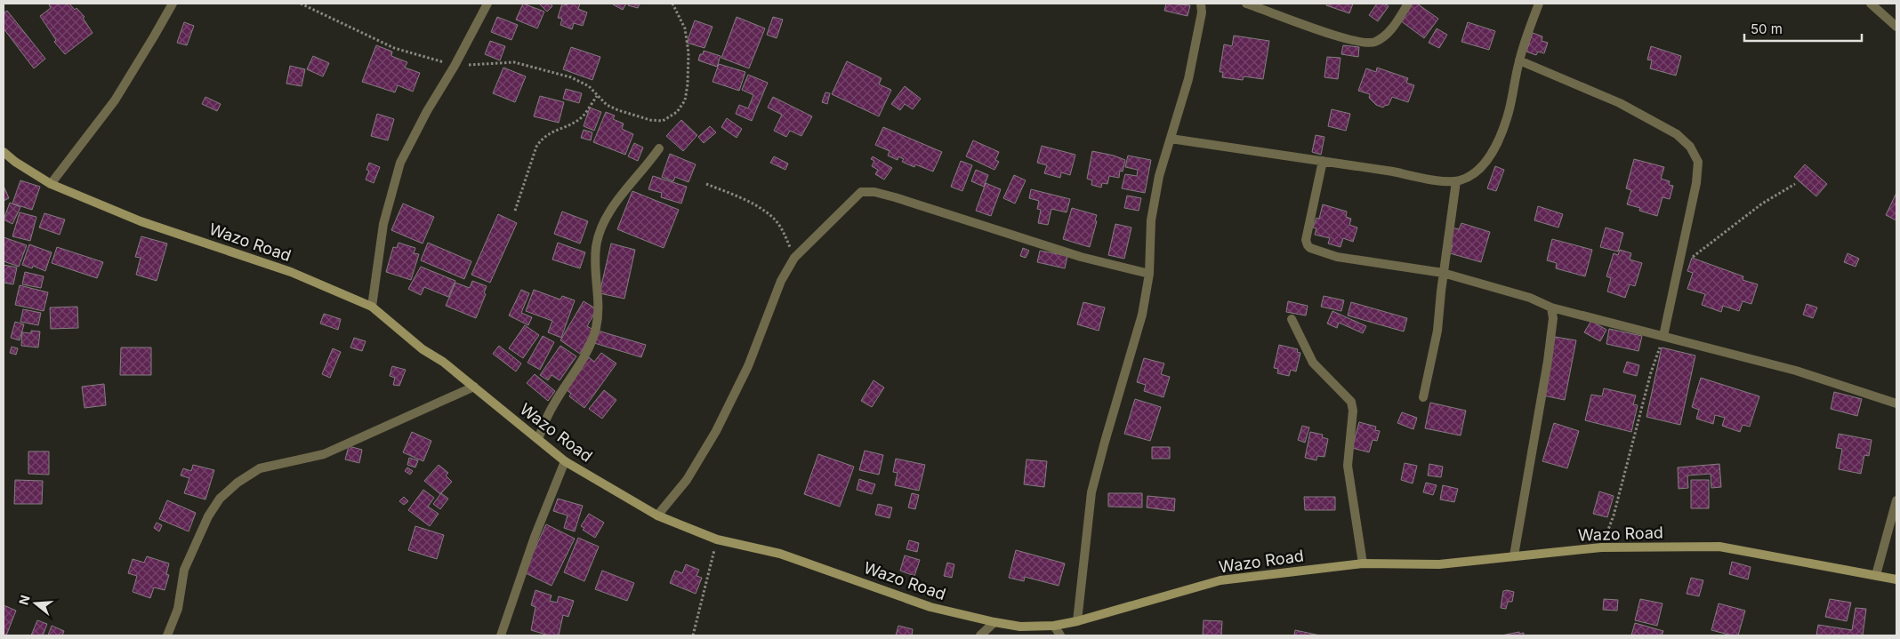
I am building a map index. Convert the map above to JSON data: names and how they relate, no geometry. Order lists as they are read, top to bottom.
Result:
{
  "streets": {
    "main road": ["Wazo Road"]
  },
  "scale_bar": "50 m",
  "north": "left"
}
